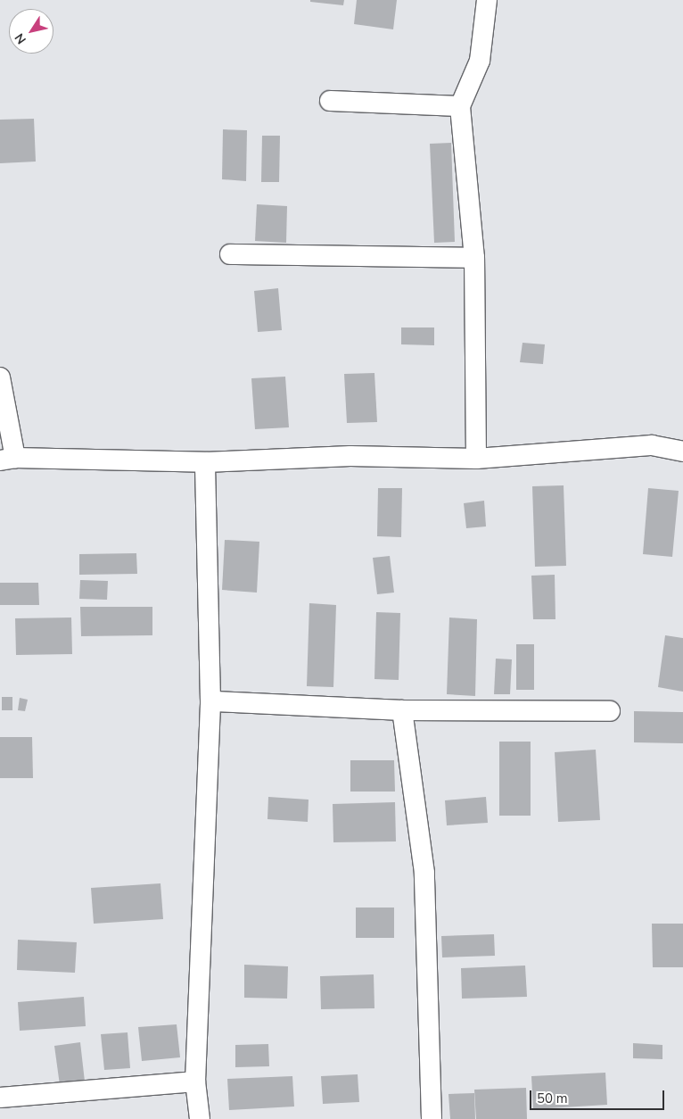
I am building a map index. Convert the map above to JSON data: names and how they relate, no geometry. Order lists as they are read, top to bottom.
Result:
{
  "scale_bar": "50 m",
  "north": "bottom left"
}
